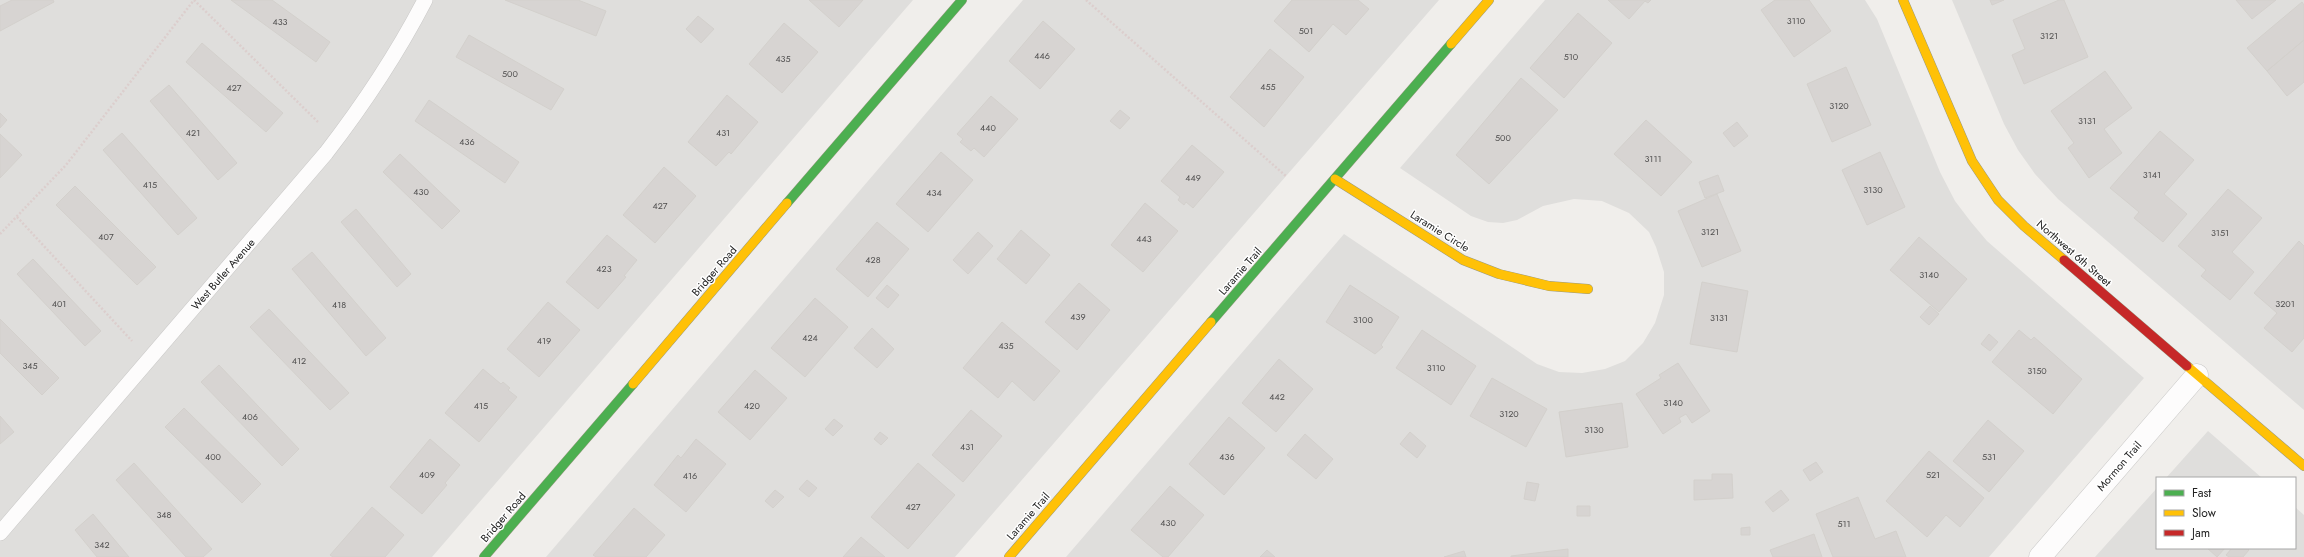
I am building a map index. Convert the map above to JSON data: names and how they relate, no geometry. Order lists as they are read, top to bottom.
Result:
{
  "streets": {
    "street": [
      "Laramie Circle",
      "Northwest 6th Street",
      "Bridger Road",
      "Laramie Trail",
      "Mormon Trail"
    ],
    "lane": ["West Butler Avenue"]
  },
  "crossings": [
    ["Laramie Circle", "Laramie Trail"],
    ["Northwest 6th Street", "Mormon Trail"]
  ],
  "house_numbers": [
    "3110",
    "433",
    "501",
    "3121",
    "446",
    "510",
    "435",
    "500",
    "455",
    "427",
    "3120",
    "3131",
    "440",
    "421",
    "431",
    "500",
    "436",
    "3111",
    "3141",
    "449",
    "415",
    "3130",
    "430",
    "434",
    "427",
    "3121",
    "3151",
    "407",
    "443",
    "428",
    "423",
    "3140",
    "401",
    "3201",
    "418",
    "439",
    "3131",
    "3100",
    "424",
    "419",
    "435",
    "412",
    "345",
    "3110",
    "3150",
    "442",
    "3140",
    "415",
    "420",
    "3120",
    "406",
    "3130",
    "431",
    "400",
    "436",
    "531",
    "409",
    "521",
    "416",
    "427",
    "348",
    "430",
    "511",
    "342"
  ],
  "legend": ["Fast", "Slow", "Jam"]
}
